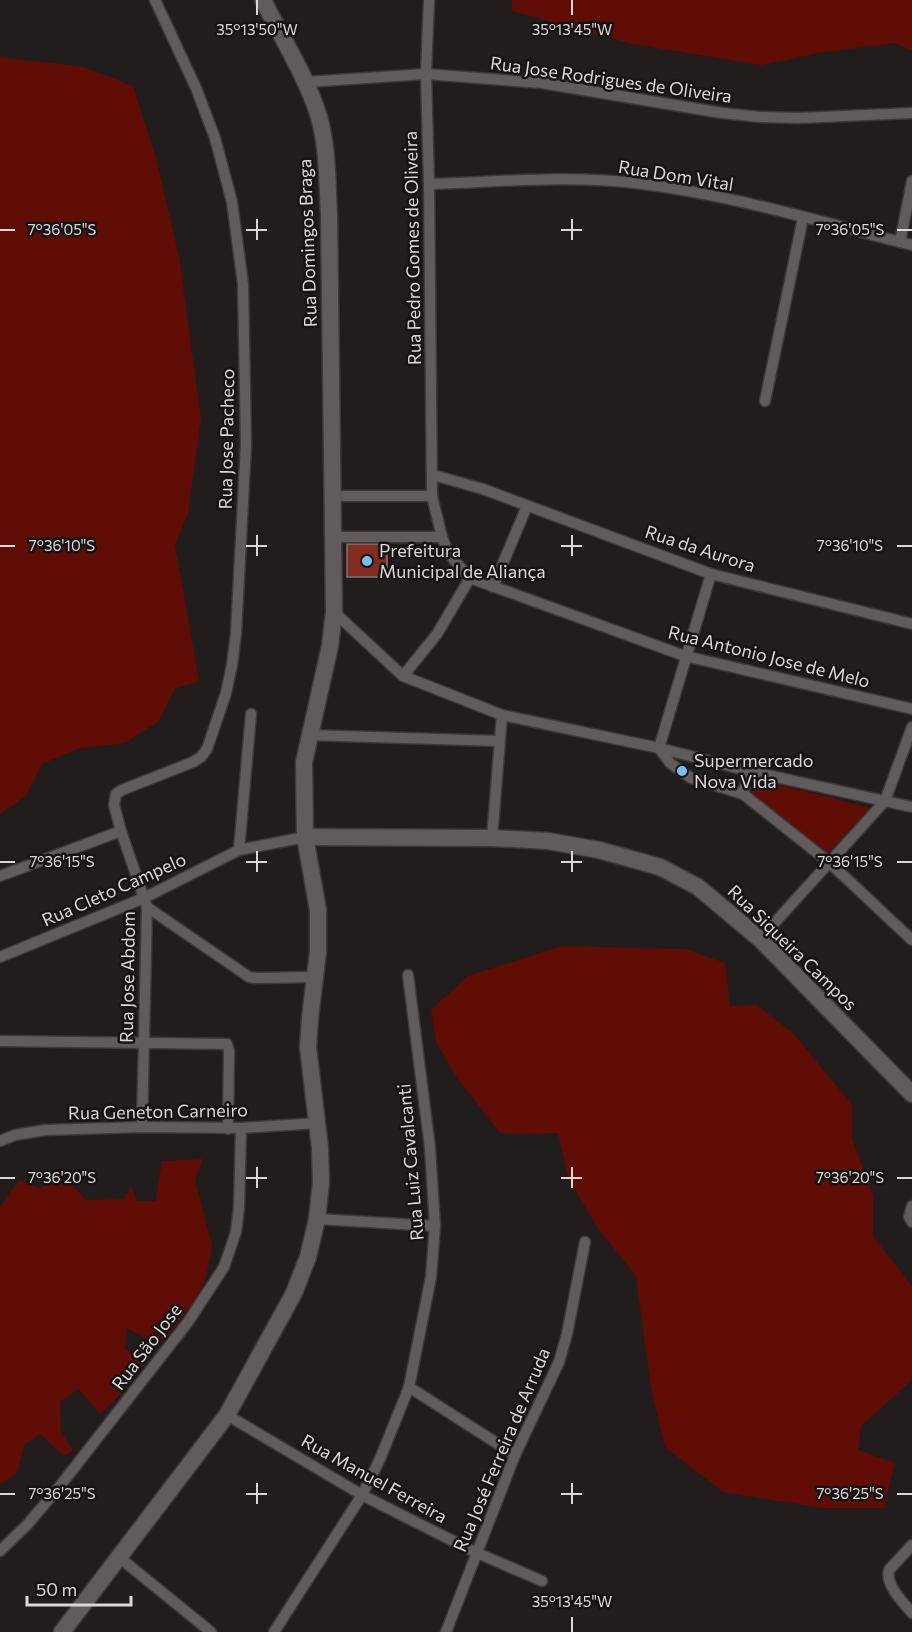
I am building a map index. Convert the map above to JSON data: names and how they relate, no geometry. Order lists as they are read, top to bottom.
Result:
{
  "streets": {
    "main road": ["Rua Domingos Braga", "Rua Siqueira Campos"],
    "street": [
      "Rua Jose Rodrigues de Oliveira",
      "Rua Dom Vital",
      "Rua Pedro Gomes de Oliveira",
      "Rua Jose Pacheco",
      "Rua da Aurora",
      "Rua Antonio Jose de Melo",
      "Rua Cleto Campelo",
      "Rua Jose Abdom",
      "Rua Geneton Carneiro",
      "Rua Luiz Cavalcanti",
      "Rua São Jose",
      "Rua José Ferreira de Arruda",
      "Rua Manuel Ferreira"
    ]
  },
  "crossings": [
    ["Rua Jose Rodrigues de Oliveira", "Rua Domingos Braga"],
    ["Rua Jose Rodrigues de Oliveira", "Rua Pedro Gomes de Oliveira"],
    ["Rua Dom Vital", "Rua Pedro Gomes de Oliveira"],
    ["Rua Domingos Braga", "Rua Cleto Campelo"],
    ["Rua Domingos Braga", "Rua Siqueira Campos"],
    ["Rua Domingos Braga", "Rua Geneton Carneiro"],
    ["Rua Domingos Braga", "Rua Manuel Ferreira"],
    ["Rua Pedro Gomes de Oliveira", "Rua da Aurora"],
    ["Rua Pedro Gomes de Oliveira", "Rua Antonio Jose de Melo"],
    ["Rua Jose Pacheco", "Rua Jose Abdom"],
    ["Rua Cleto Campelo", "Rua Siqueira Campos"],
    ["Rua Cleto Campelo", "Rua Jose Abdom"],
    ["Rua Jose Abdom", "Rua Geneton Carneiro"],
    ["Rua Geneton Carneiro", "Rua São Jose"],
    ["Rua Luiz Cavalcanti", "Rua Manuel Ferreira"],
    ["Rua José Ferreira de Arruda", "Rua Manuel Ferreira"]
  ],
  "places": ["Prefeitura Municipal de Aliança", "Supermercado Nova Vida"],
  "scale_bar": "50 m",
  "coordinates": [
    "35°13'50\"W",
    "35°13'45\"W",
    "7°36'05\"S",
    "7°36'10\"S",
    "7°36'15\"S",
    "7°36'20\"S",
    "7°36'25\"S"
  ]
}
